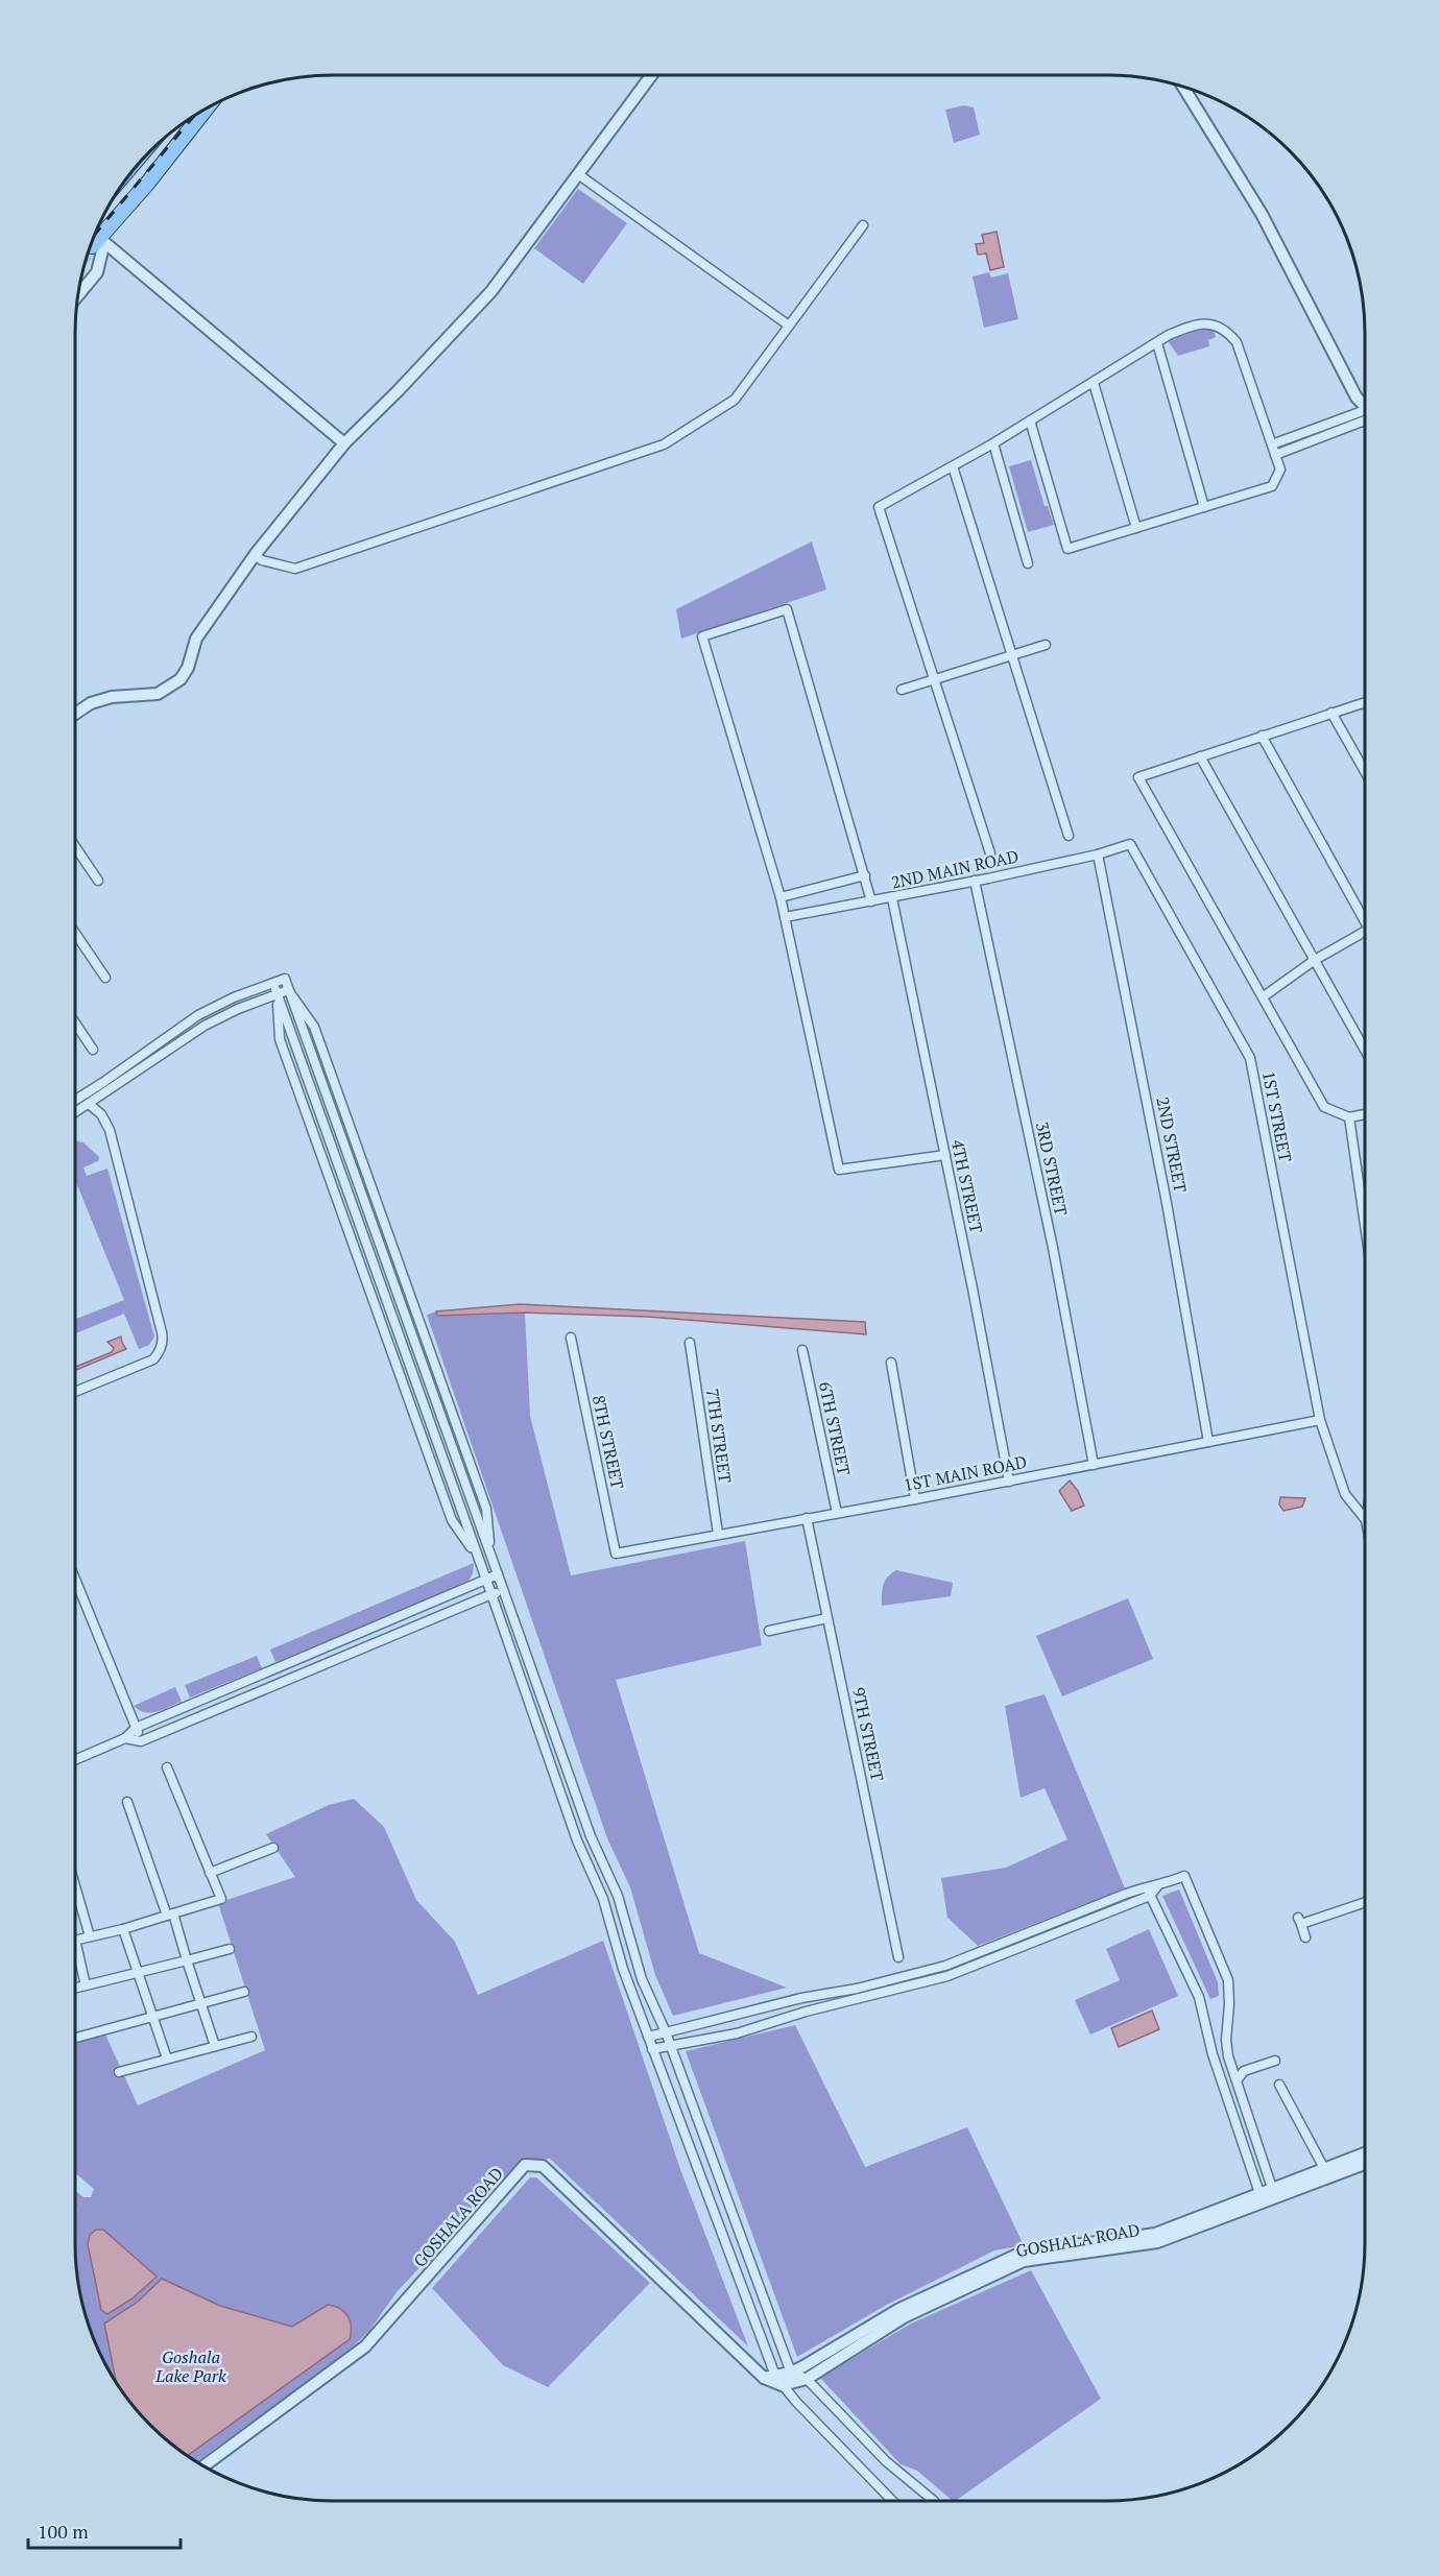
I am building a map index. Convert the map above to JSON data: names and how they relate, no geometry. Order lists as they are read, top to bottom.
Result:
{
  "streets": {
    "street": [
      "2ND MAIN ROAD",
      "1ST STREET",
      "2ND STREET",
      "3RD STREET",
      "4TH STREET",
      "6TH STREET",
      "7TH STREET",
      "8TH STREET",
      "1ST MAIN ROAD",
      "9TH STREET",
      "GOSHALA ROAD"
    ]
  },
  "crossings": [
    ["2ND MAIN ROAD", "1ST STREET"],
    ["2ND MAIN ROAD", "2ND STREET"],
    ["2ND MAIN ROAD", "3RD STREET"],
    ["2ND MAIN ROAD", "4TH STREET"],
    ["1ST STREET", "1ST MAIN ROAD"],
    ["2ND STREET", "1ST MAIN ROAD"],
    ["3RD STREET", "1ST MAIN ROAD"],
    ["4TH STREET", "1ST MAIN ROAD"],
    ["6TH STREET", "1ST MAIN ROAD"],
    ["7TH STREET", "1ST MAIN ROAD"],
    ["8TH STREET", "1ST MAIN ROAD"],
    ["1ST MAIN ROAD", "9TH STREET"]
  ],
  "parks": ["Goshala Lake Park"],
  "scale_bar": "100 m"
}
